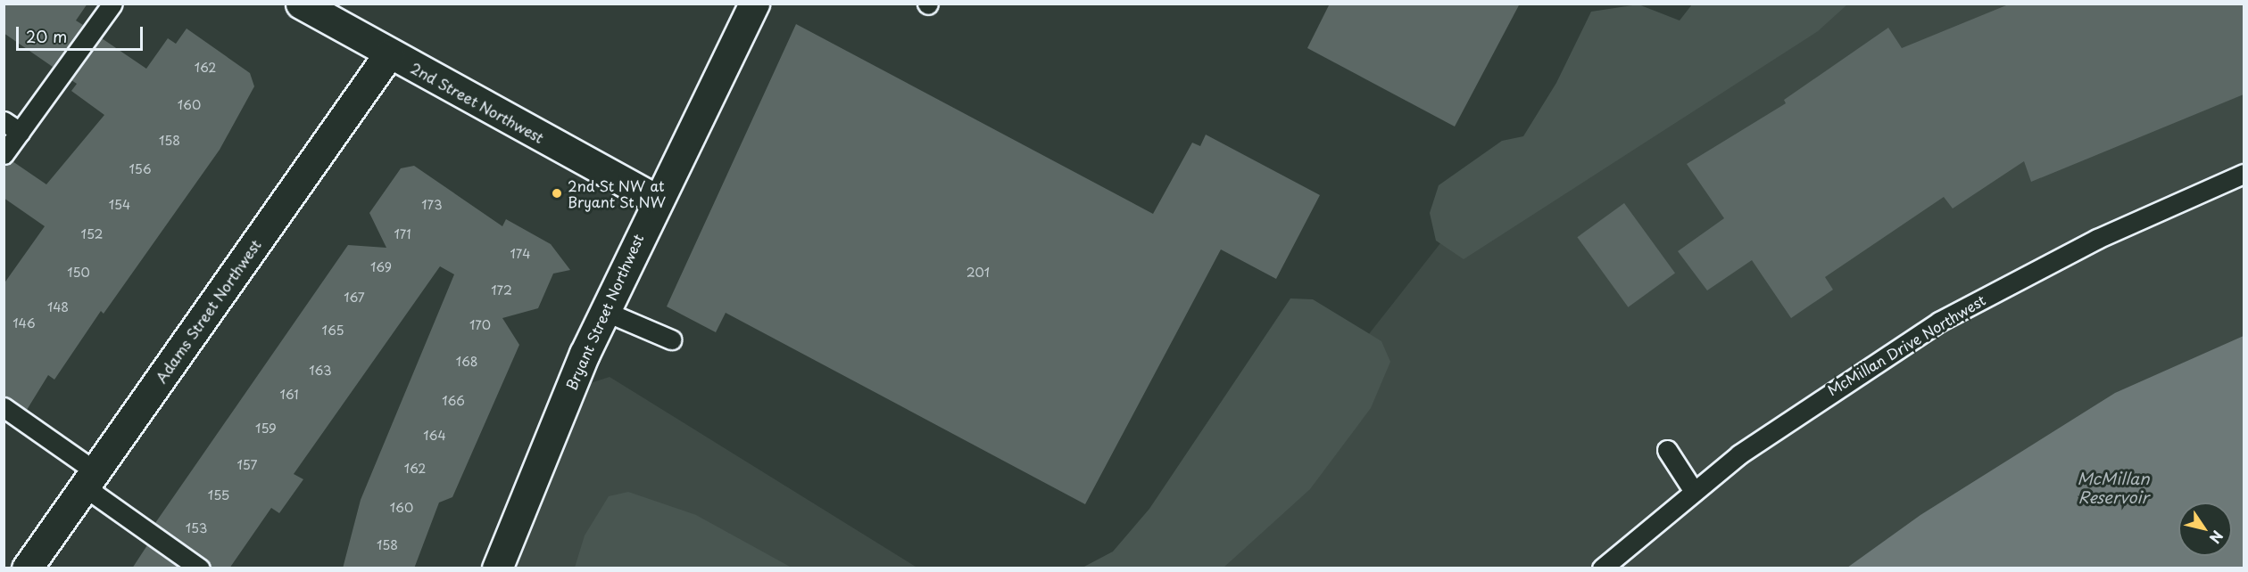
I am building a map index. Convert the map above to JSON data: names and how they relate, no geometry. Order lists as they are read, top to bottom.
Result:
{
  "streets": {
    "street": ["2nd Street Northwest", "Adams Street Northwest", "Bryant Street Northwest"],
    "lane": ["McMillan Drive Northwest"]
  },
  "crossings": [
    ["2nd Street Northwest", "Adams Street Northwest"],
    ["2nd Street Northwest", "Bryant Street Northwest"]
  ],
  "water": ["McMillan Reservoir"],
  "places": ["2nd St NW at Bryant St NW"],
  "house_numbers": [
    "162",
    "160",
    "158",
    "156",
    "154",
    "173",
    "152",
    "171",
    "174",
    "169",
    "150",
    "201",
    "172",
    "167",
    "148",
    "146",
    "170",
    "165",
    "168",
    "163",
    "161",
    "166",
    "159",
    "164",
    "157",
    "162",
    "155",
    "160",
    "153",
    "158"
  ],
  "scale_bar": "20 m",
  "north": "bottom right"
}
